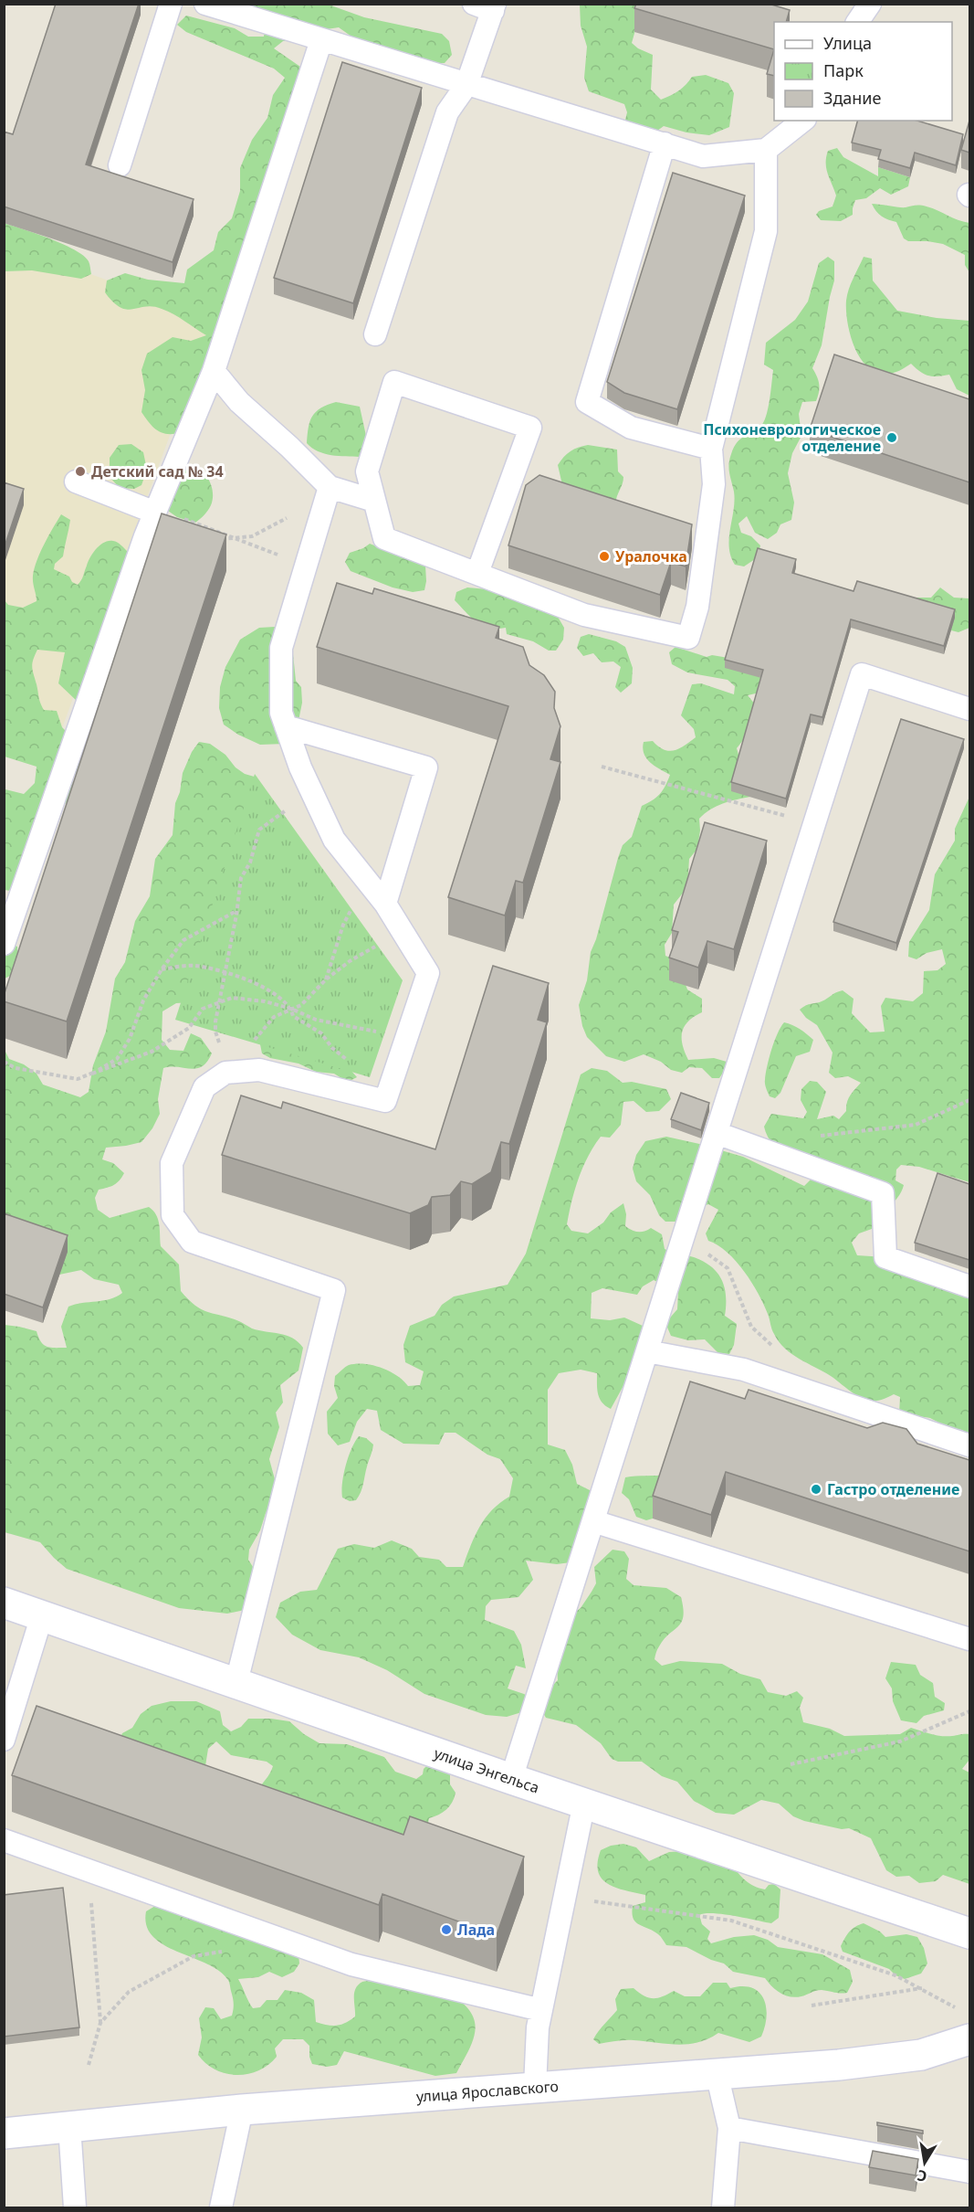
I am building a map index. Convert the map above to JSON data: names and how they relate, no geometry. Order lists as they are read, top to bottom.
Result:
{
  "streets": {
    "street": ["улица Энгельса", "улица Ярославского"]
  },
  "places": [
    "Психоневрологическое отделение",
    "Детский сад № 34",
    "Уралочка",
    "Гастро отделение",
    "Лада"
  ],
  "legend": ["Улица", "Парк", "Здание"],
  "north": "bottom"
}
